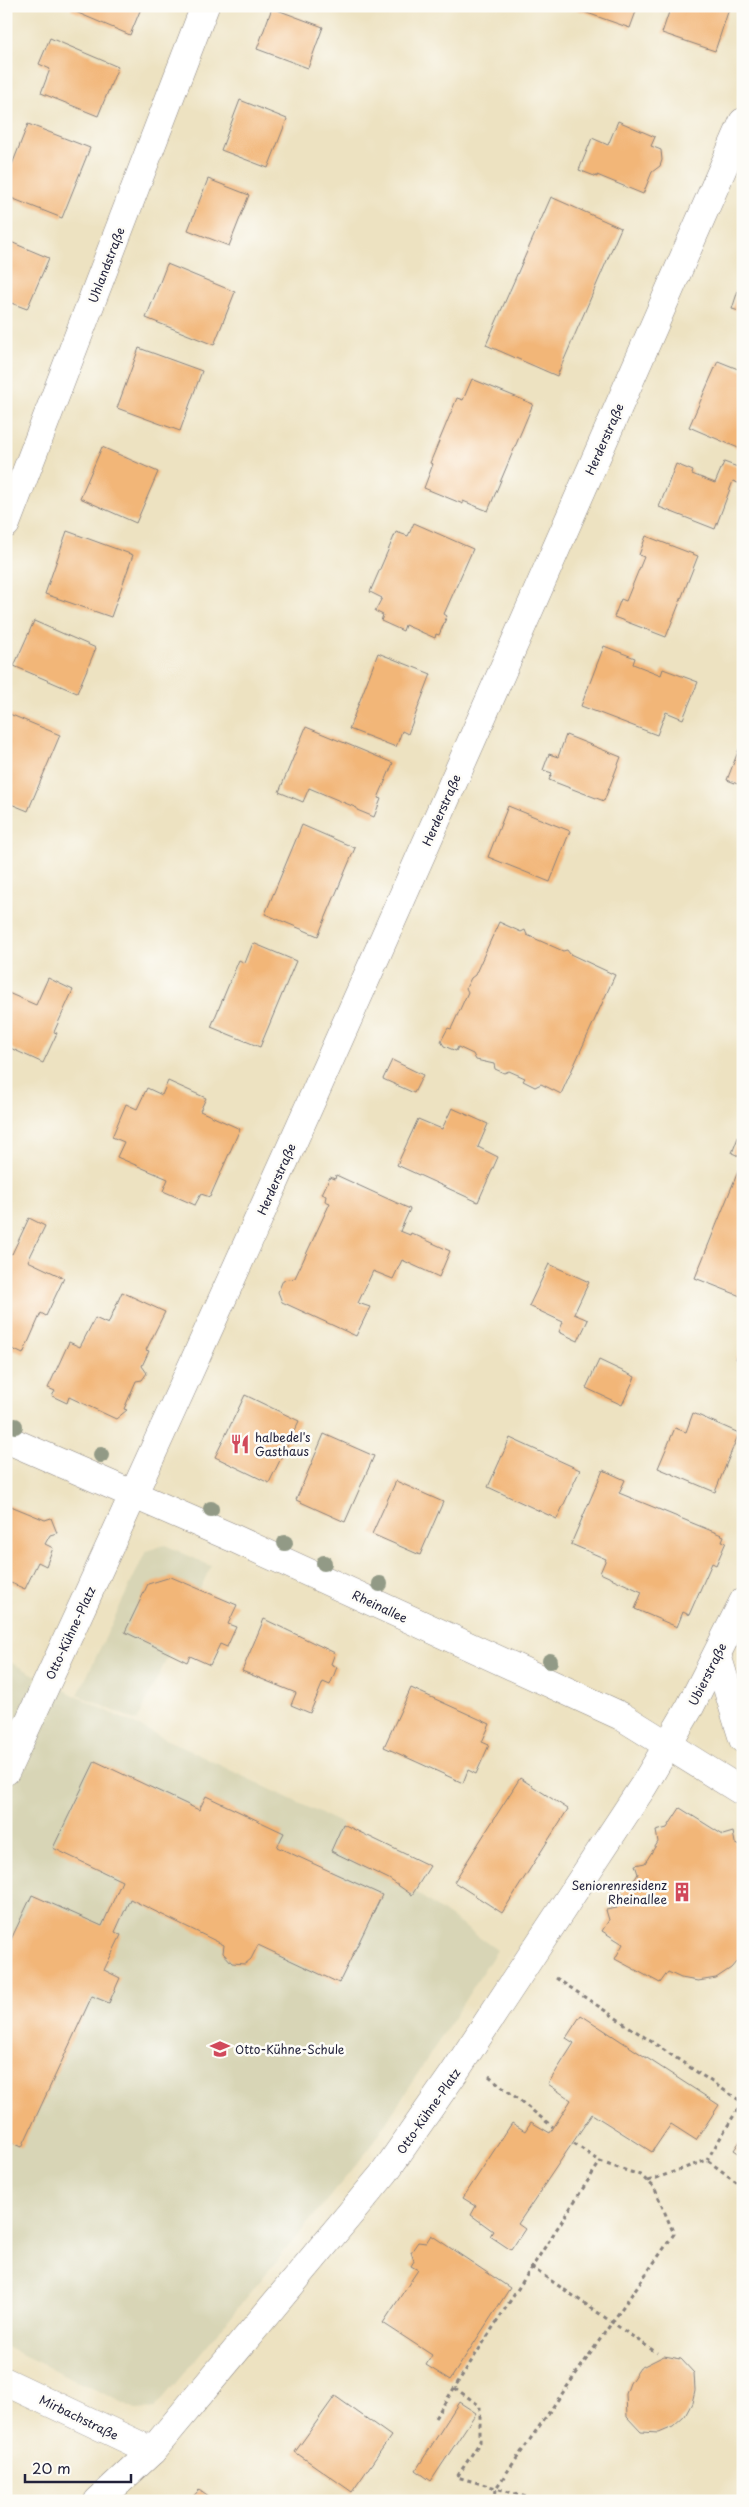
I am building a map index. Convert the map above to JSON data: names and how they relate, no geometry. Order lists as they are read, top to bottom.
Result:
{
  "streets": {
    "street": [
      "Uhlandstraße",
      "Herderstraße",
      "Rheinallee",
      "Otto-Kühne-Platz",
      "Ubierstraße",
      "Mirbachstraße"
    ]
  },
  "crossings": [
    ["Herderstraße", "Rheinallee"],
    ["Herderstraße", "Otto-Kühne-Platz"],
    ["Rheinallee", "Otto-Kühne-Platz"],
    ["Rheinallee", "Ubierstraße"],
    ["Otto-Kühne-Platz", "Ubierstraße"],
    ["Otto-Kühne-Platz", "Mirbachstraße"]
  ],
  "places": {
    "restaurant": ["halbedel's Gasthaus"],
    "building": ["Seniorenresidenz Rheinallee"],
    "school or university": ["Otto-Kühne-Schule"]
  },
  "scale_bar": "20 m"
}
